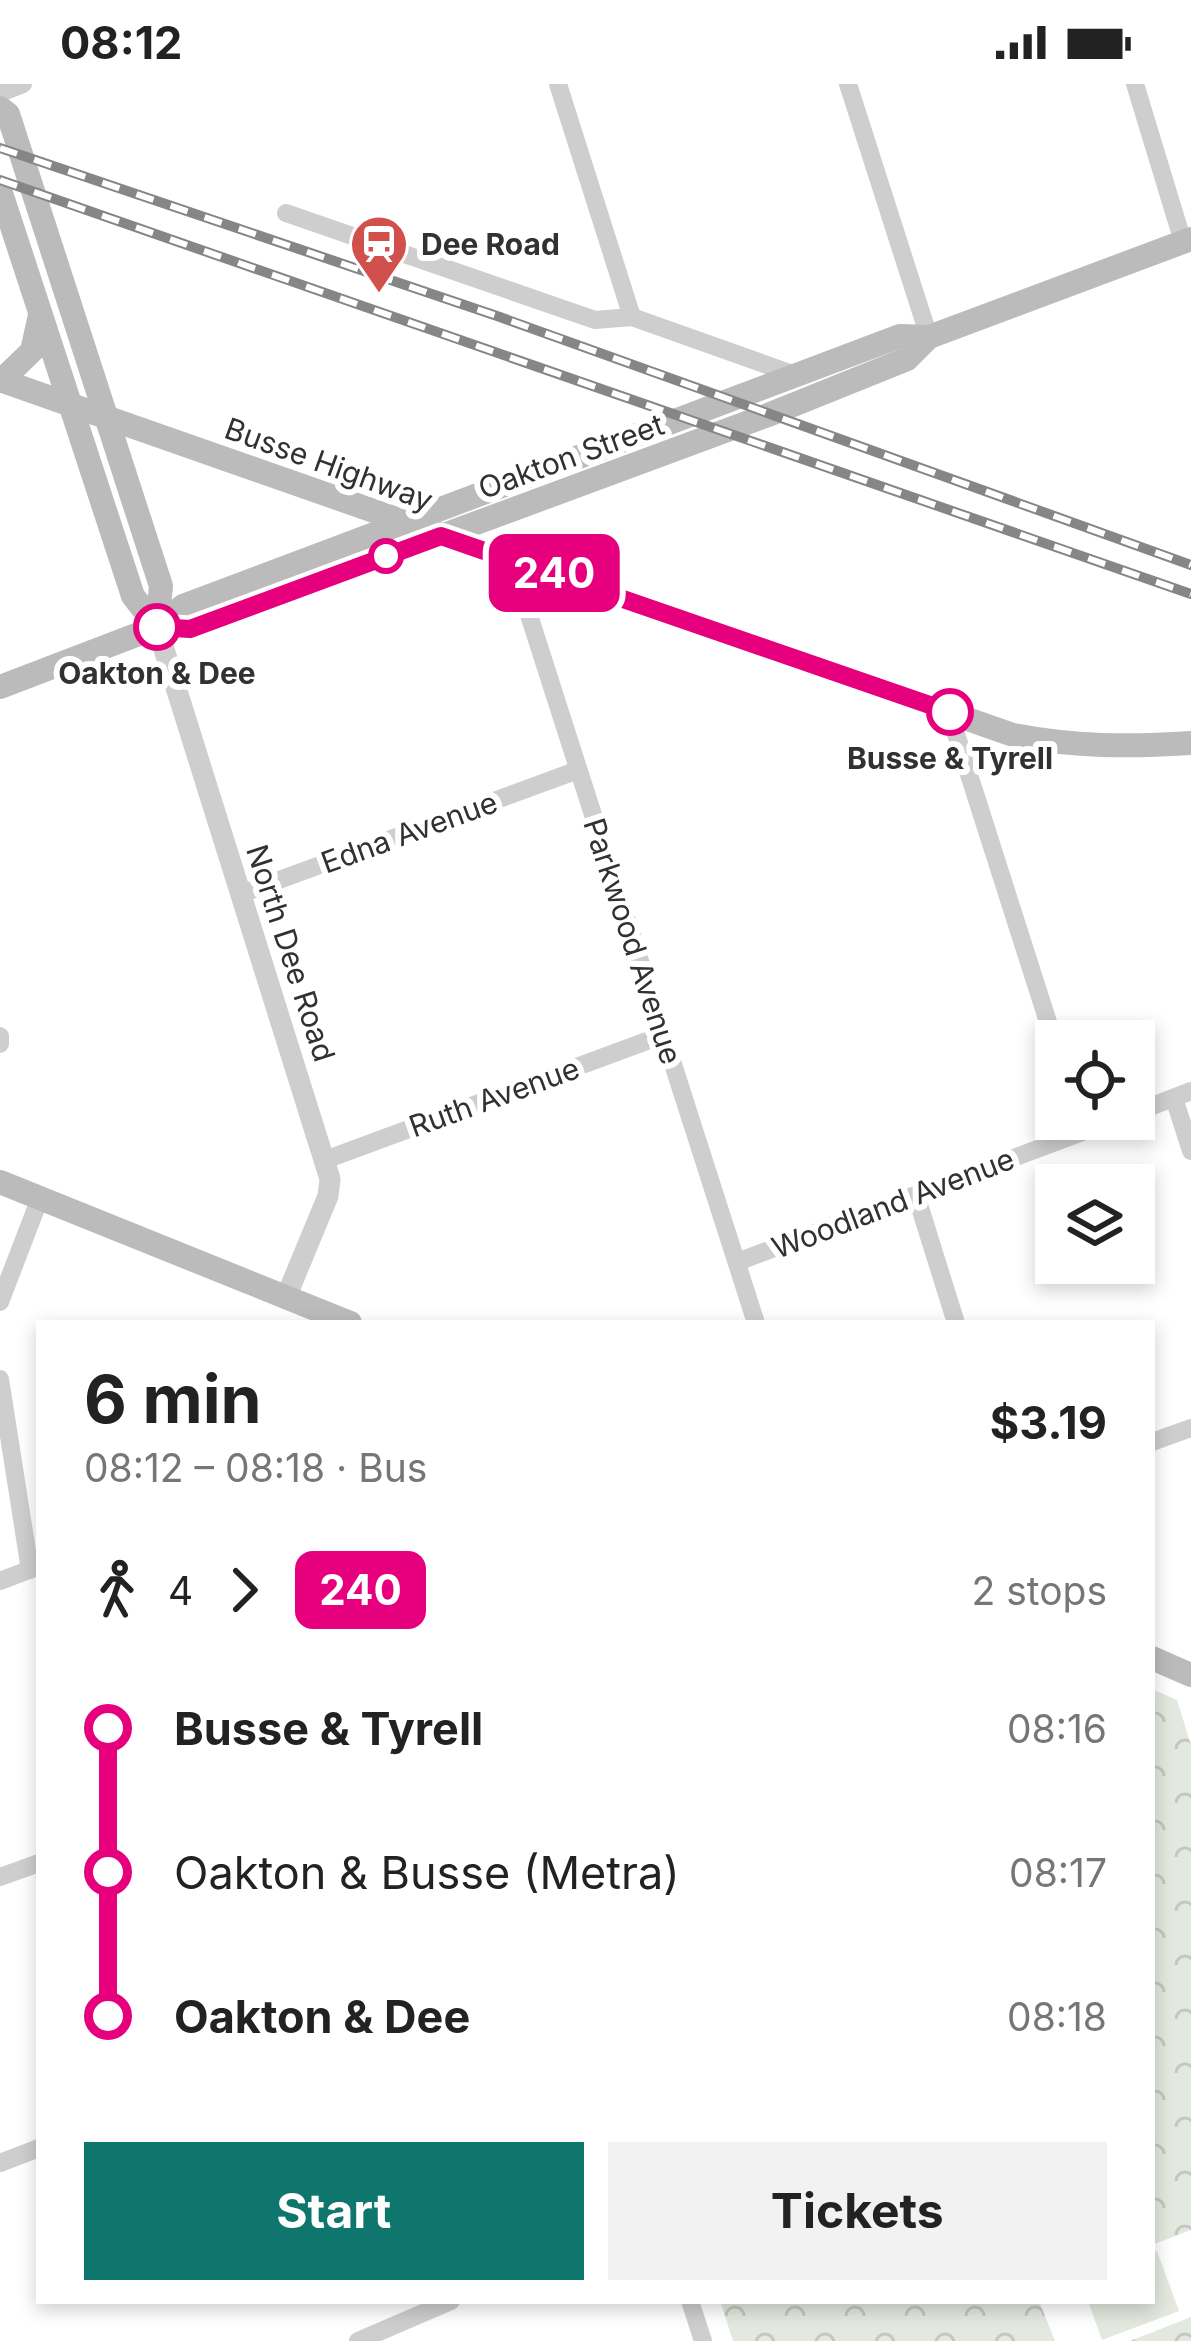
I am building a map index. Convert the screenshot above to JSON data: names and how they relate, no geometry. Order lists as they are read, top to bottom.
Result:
{
  "streets": {
    "main road": ["Oakton Street", "Busse Highway", "North Dee Road"],
    "street": [
      "Edna Avenue",
      "Parkwood Avenue",
      "Ruth Avenue",
      "Woodland Avenue"
    ]
  },
  "crossings": [
    ["Oakton Street", "Busse Highway"],
    ["Oakton Street", "North Dee Road"],
    ["Busse Highway", "Parkwood Avenue"],
    ["Busse Highway", "North Dee Road"],
    ["Edna Avenue", "Parkwood Avenue"],
    ["Edna Avenue", "North Dee Road"],
    ["Parkwood Avenue", "Ruth Avenue"],
    ["Parkwood Avenue", "Woodland Avenue"],
    ["North Dee Road", "Ruth Avenue"]
  ],
  "places": {
    "station": ["Dee Road"],
    "other": ["Oakton & Dee", "Busse & Tyrell"]
  },
  "lines": ["bus line 240"],
  "page": {
    "status": "08:12",
    "on_map": "240",
    "heading": ["6 min", "08:12 – 08:18 · Bus", "$3.19"],
    "legs": ["4", "240", "2 stops"],
    "list": [
      {
        "name": "Busse & Tyrell",
        "value": "08:16"
      },
      {
        "name": "Oakton & Busse (Metra)",
        "value": "08:17"
      },
      {
        "name": "Oakton & Dee",
        "value": "08:18"
      }
    ],
    "buttons": ["Start", "Tickets"]
  }
}
